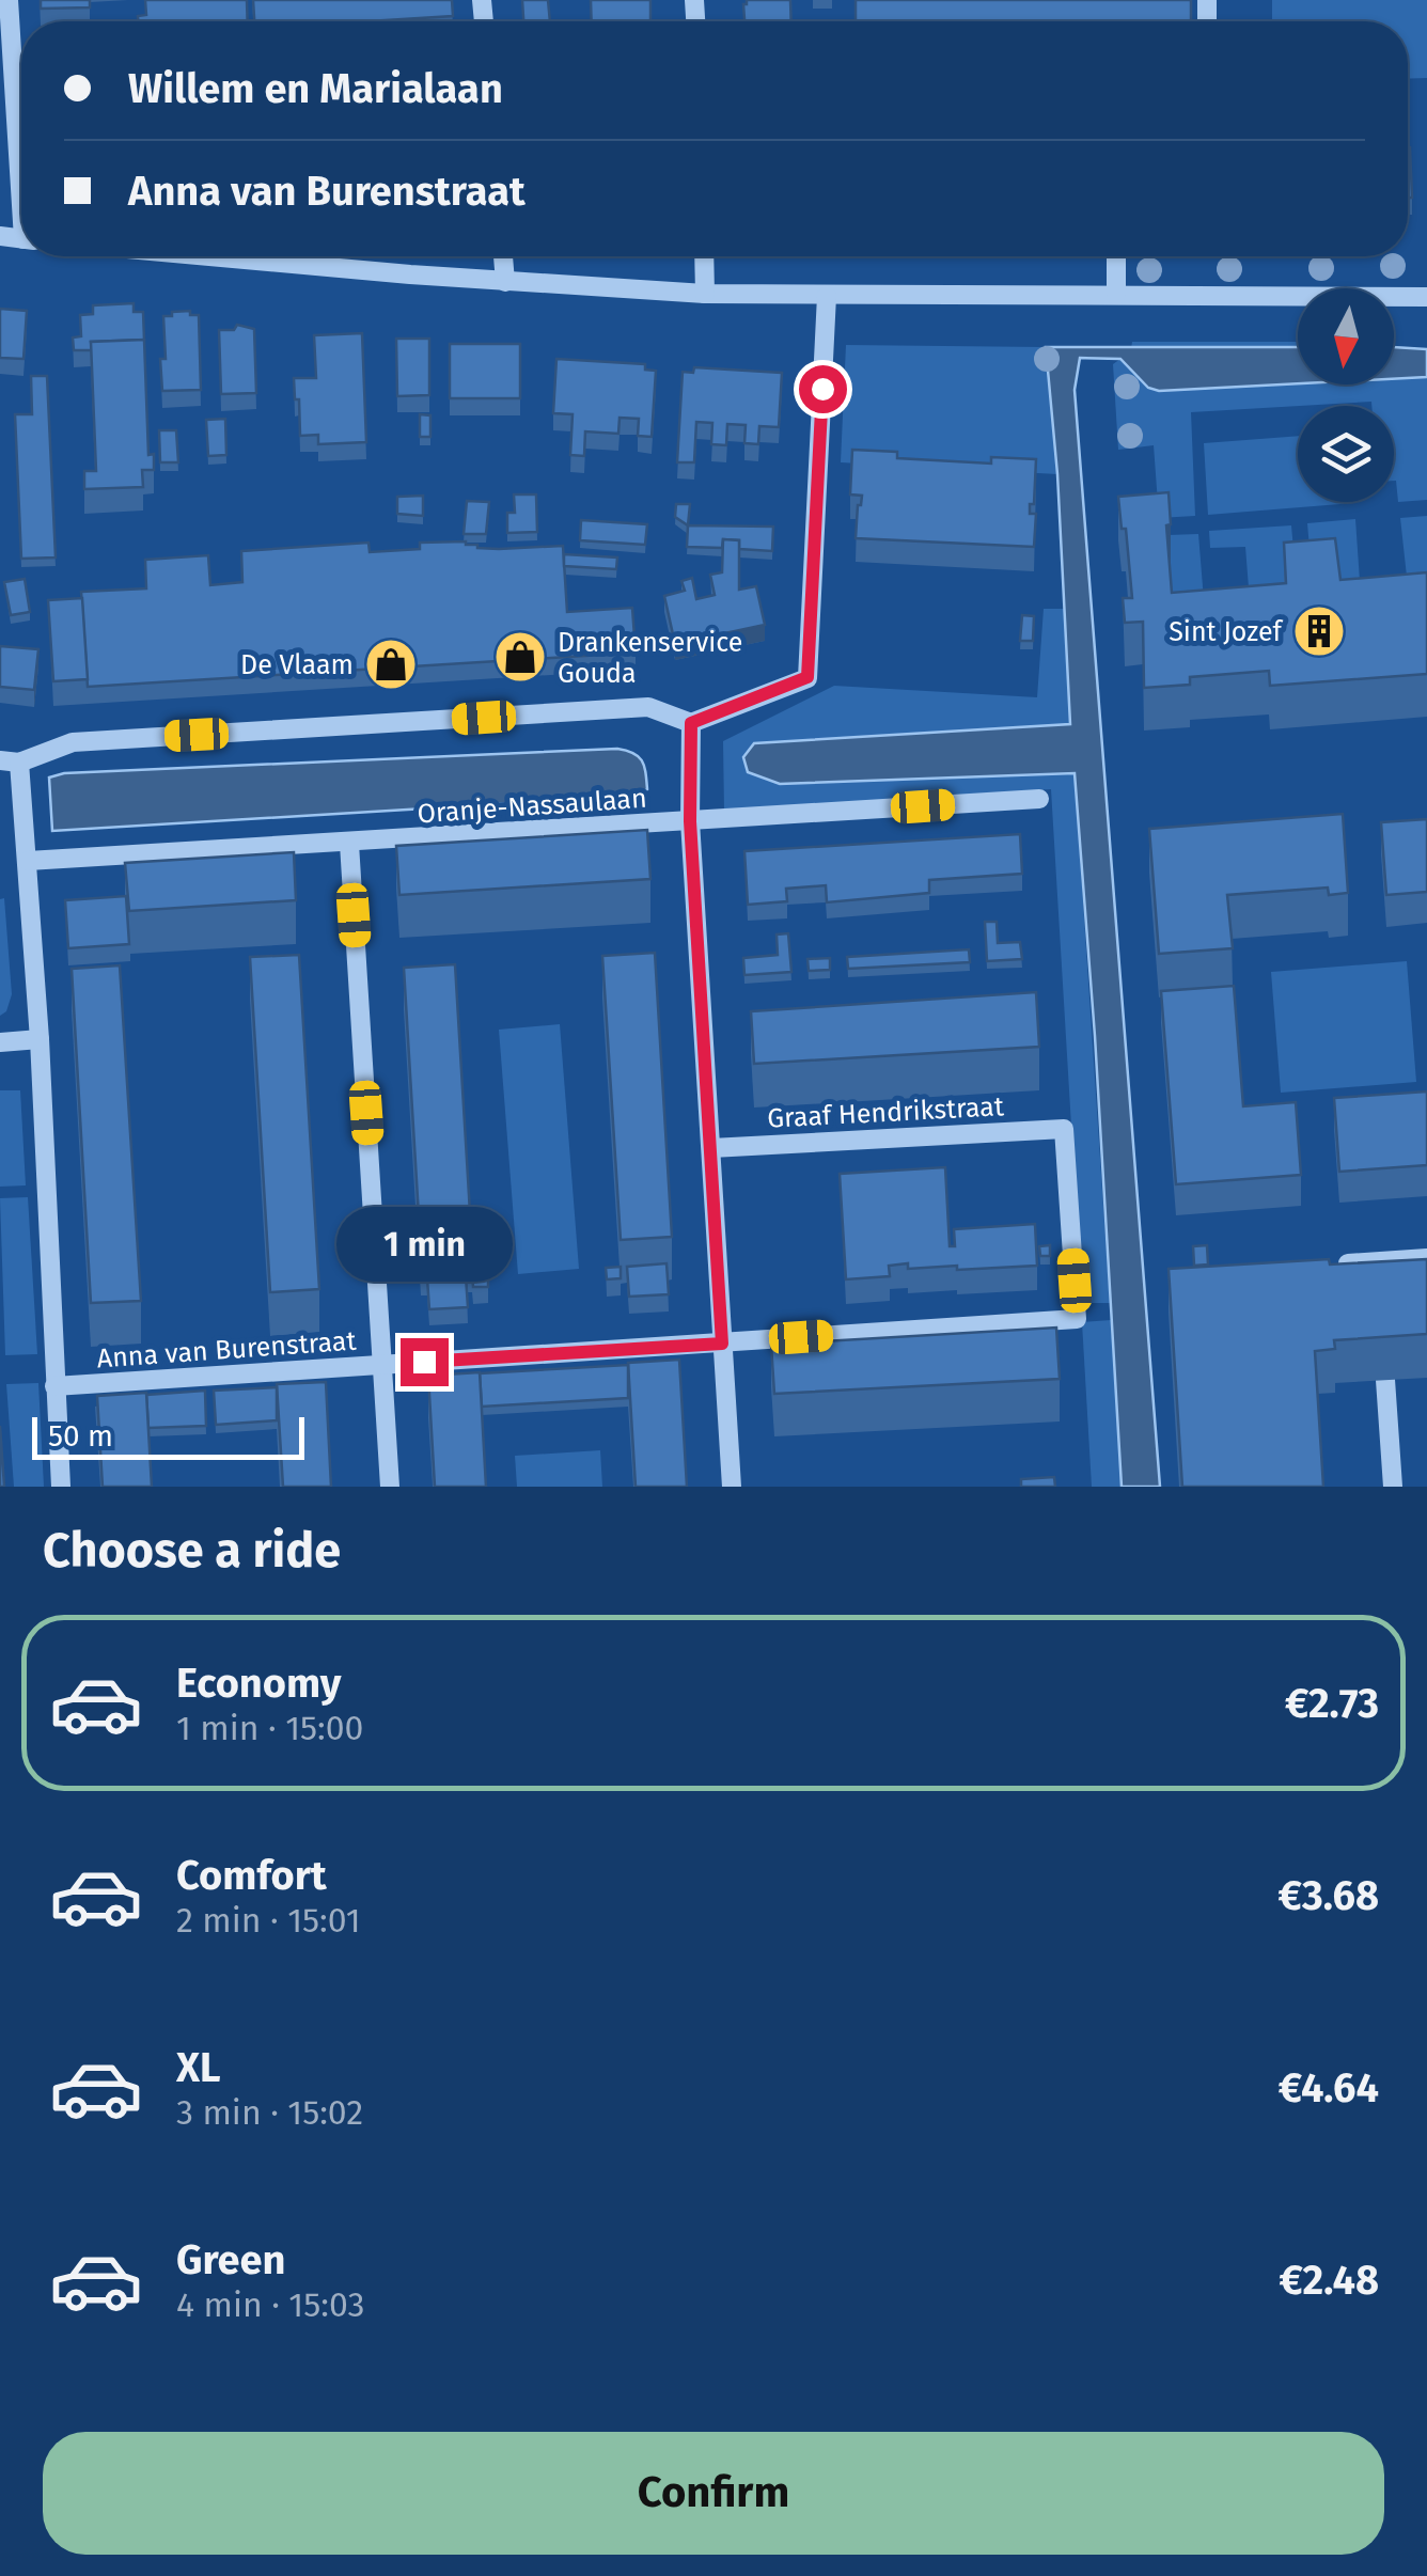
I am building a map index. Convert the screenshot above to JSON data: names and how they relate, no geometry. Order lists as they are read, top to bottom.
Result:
{
  "streets": {
    "street": ["Oranje-Nassaulaan", "Graaf Hendrikstraat", "Anna van Burenstraat"]
  },
  "crossings": [
    ["Graaf Hendrikstraat", "Anna van Burenstraat"]
  ],
  "places": {
    "building": ["Sint Jozef"],
    "shop": ["Drankenservice Gouda", "De Vlaam"]
  },
  "scale_bar": "50 m",
  "north": "bottom",
  "page": {
    "banner": ["Willem en Marialaan", "Anna van Burenstraat"],
    "bubble": "1 min",
    "scale": "50 m",
    "heading": "Choose a ride",
    "list": [
      {
        "name": "Economy",
        "note": "1 min · 15:00",
        "value": "€2.73"
      },
      {
        "name": "Comfort",
        "note": "2 min · 15:01",
        "value": "€3.68"
      },
      {
        "name": "XL",
        "note": "3 min · 15:02",
        "value": "€4.64"
      },
      {
        "name": "Green",
        "note": "4 min · 15:03",
        "value": "€2.48"
      }
    ],
    "buttons": "Confirm"
  }
}
